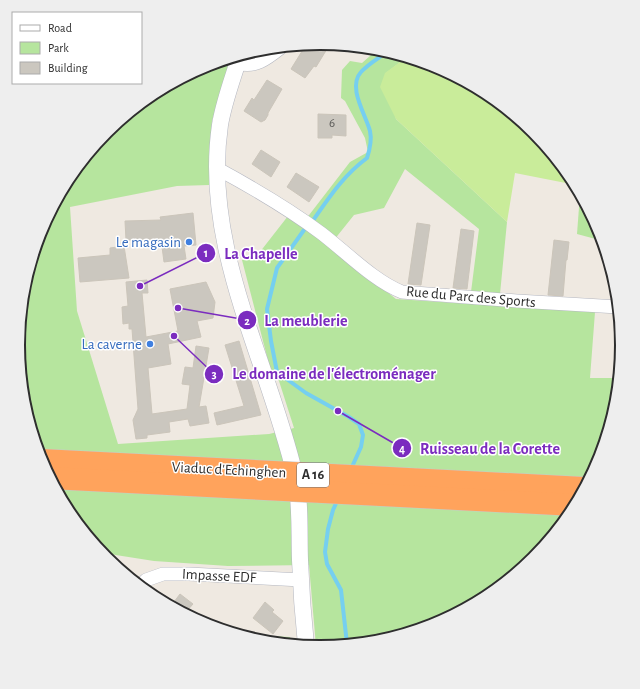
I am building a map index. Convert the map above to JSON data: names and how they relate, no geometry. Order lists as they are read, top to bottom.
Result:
{
  "streets": {
    "highway": ["Viaduc d'Echinghen", "A 16"],
    "street": ["Rue du Parc des Sports", "Impasse EDF"]
  },
  "places": [
    "Le magasin",
    "La Chapelle",
    "La meublerie",
    "Le domaine de l'électroménager",
    "La caverne",
    "Ruisseau de la Corette"
  ],
  "house_numbers": ["6"],
  "legend": ["Road", "Park", "Building"]
}
